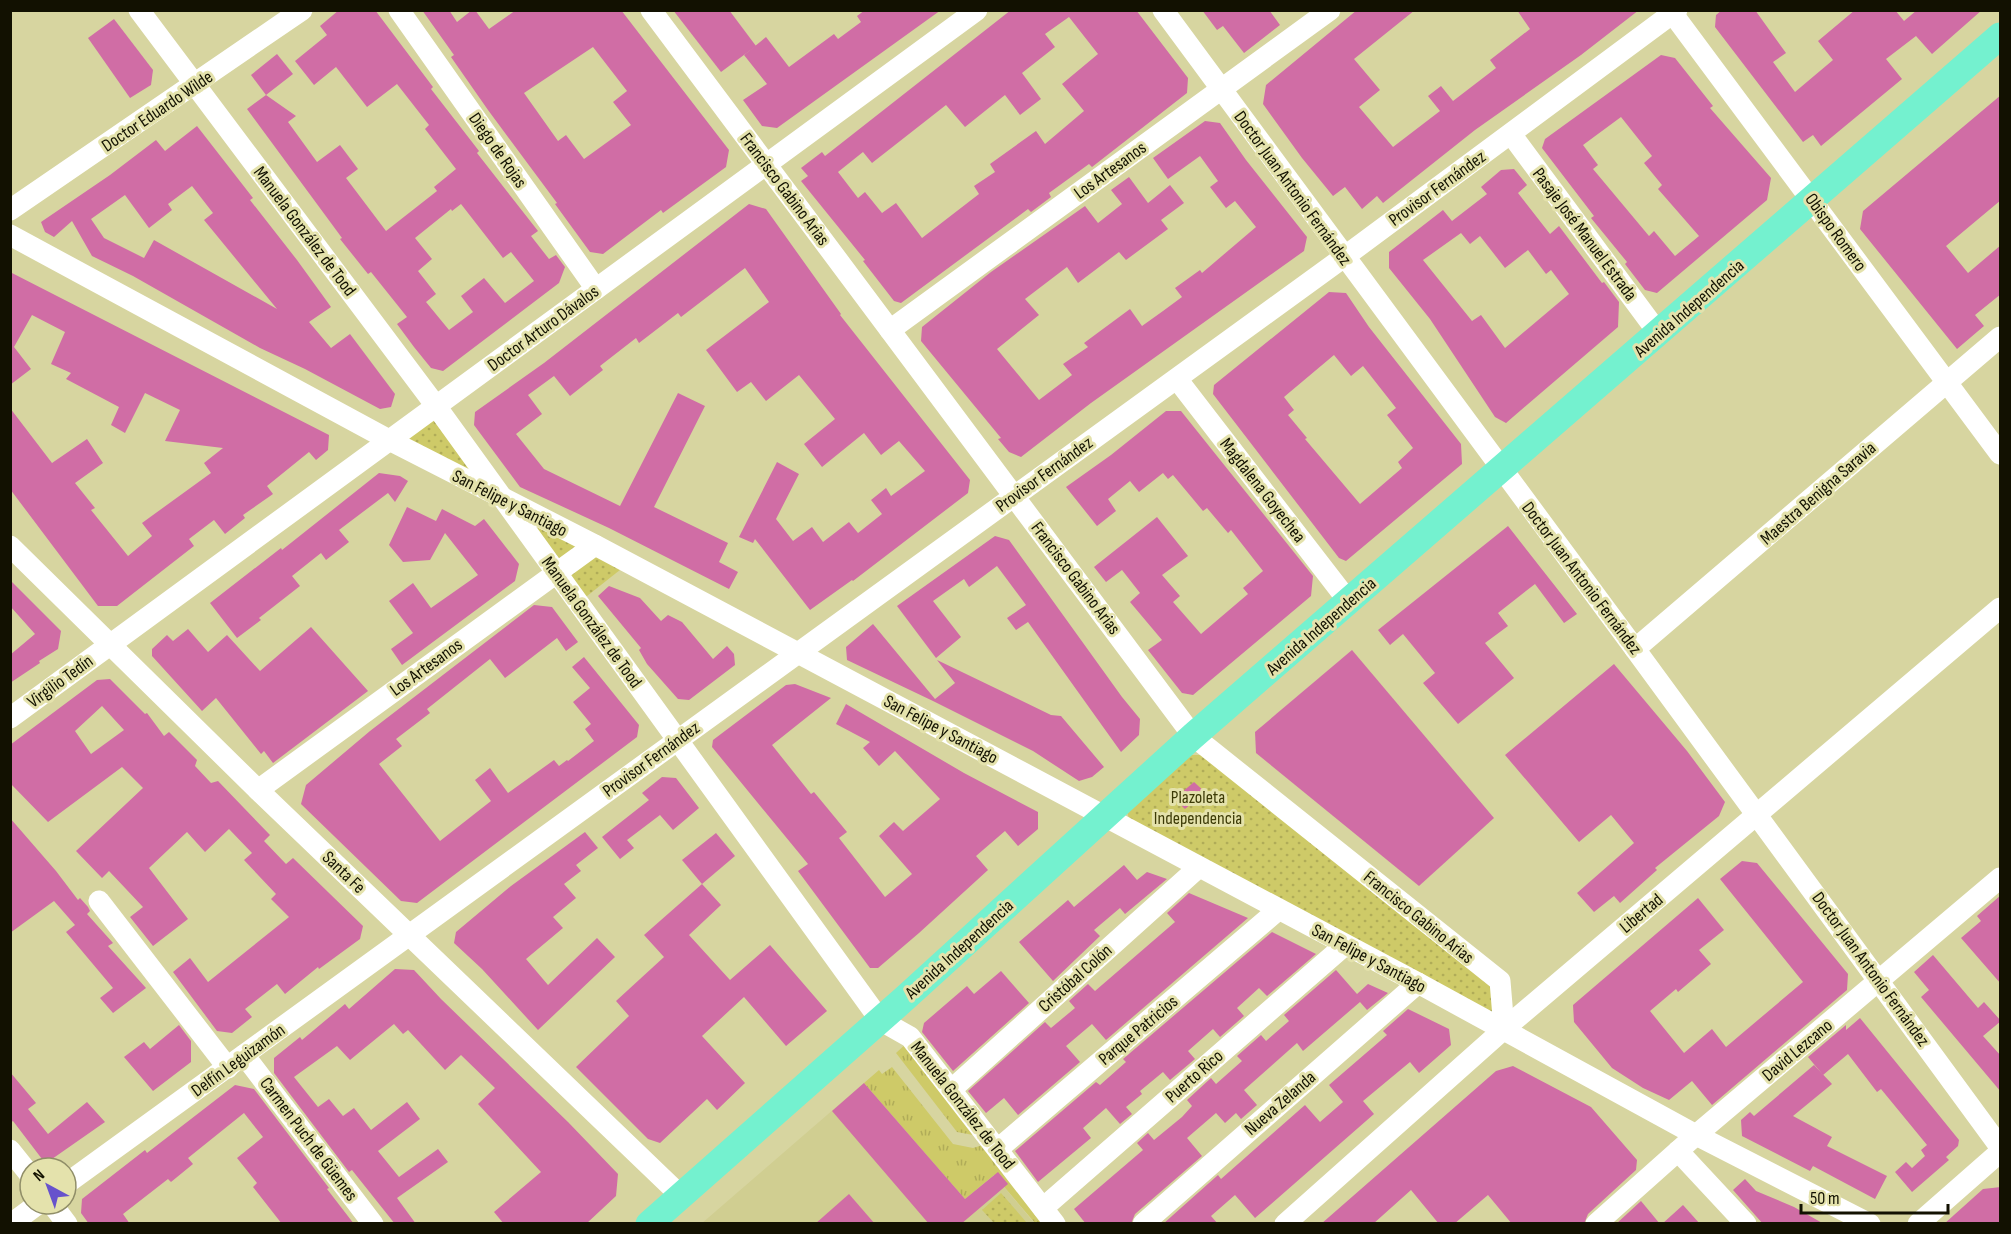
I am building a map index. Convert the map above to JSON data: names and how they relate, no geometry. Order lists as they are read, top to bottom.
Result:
{
  "streets": {
    "main road": ["Avenida Independencia"],
    "street": [
      "Doctor Eduardo Wilde",
      "Diego de Rojas",
      "Los Artesanos",
      "Doctor Juan Antonio Fernández",
      "Provisor Fernández",
      "Francisco Gabino Arias",
      "Manuela González de Tood",
      "Obispo Romero",
      "Pasaje José Manuel Estrada",
      "Doctor Arturo Dávalos",
      "Magdalena Goyechea",
      "Maestra Benigna Saravia",
      "San Felipe y Santiago",
      "Virgilio Tedín",
      "Santa Fe",
      "Libertad",
      "Cristóbal Colón",
      "Parque Patricios",
      "David Lezcano",
      "Delfín Leguizamón",
      "Puerto Rico",
      "Nueva Zelanda",
      "Carmen Puch de Güemes"
    ]
  },
  "crossings": [
    ["Doctor Eduardo Wilde", "Manuela González de Tood"],
    ["Diego de Rojas", "Doctor Arturo Dávalos"],
    ["Los Artesanos", "Doctor Juan Antonio Fernández"],
    ["Los Artesanos", "Francisco Gabino Arias"],
    ["Los Artesanos", "Manuela González de Tood"],
    ["Los Artesanos", "San Felipe y Santiago"],
    ["Los Artesanos", "Santa Fe"],
    ["Doctor Juan Antonio Fernández", "Provisor Fernández"],
    ["Doctor Juan Antonio Fernández", "Avenida Independencia"],
    ["Doctor Juan Antonio Fernández", "Maestra Benigna Saravia"],
    ["Doctor Juan Antonio Fernández", "Libertad"],
    ["Doctor Juan Antonio Fernández", "David Lezcano"],
    ["Provisor Fernández", "Francisco Gabino Arias"],
    ["Provisor Fernández", "Manuela González de Tood"],
    ["Provisor Fernández", "Obispo Romero"],
    ["Provisor Fernández", "Pasaje José Manuel Estrada"],
    ["Provisor Fernández", "Magdalena Goyechea"],
    ["Provisor Fernández", "San Felipe y Santiago"],
    ["Provisor Fernández", "Santa Fe"],
    ["Provisor Fernández", "Delfín Leguizamón"],
    ["Francisco Gabino Arias", "Avenida Independencia"],
    ["Francisco Gabino Arias", "Doctor Arturo Dávalos"],
    ["Francisco Gabino Arias", "San Felipe y Santiago"],
    ["Francisco Gabino Arias", "Libertad"],
    ["Manuela González de Tood", "Avenida Independencia"],
    ["Manuela González de Tood", "Doctor Arturo Dávalos"],
    ["Manuela González de Tood", "San Felipe y Santiago"],
    ["Manuela González de Tood", "Cristóbal Colón"],
    ["Manuela González de Tood", "Parque Patricios"],
    ["Manuela González de Tood", "Puerto Rico"],
    ["Obispo Romero", "Avenida Independencia"],
    ["Obispo Romero", "Maestra Benigna Saravia"],
    ["Pasaje José Manuel Estrada", "Avenida Independencia"],
    ["Avenida Independencia", "Magdalena Goyechea"],
    ["Avenida Independencia", "San Felipe y Santiago"],
    ["Avenida Independencia", "Santa Fe"],
    ["Doctor Arturo Dávalos", "San Felipe y Santiago"],
    ["Doctor Arturo Dávalos", "Virgilio Tedín"],
    ["Doctor Arturo Dávalos", "Santa Fe"],
    ["San Felipe y Santiago", "Libertad"],
    ["San Felipe y Santiago", "Cristóbal Colón"],
    ["San Felipe y Santiago", "Parque Patricios"],
    ["San Felipe y Santiago", "David Lezcano"],
    ["San Felipe y Santiago", "Puerto Rico"],
    ["San Felipe y Santiago", "Nueva Zelanda"],
    ["Virgilio Tedín", "Santa Fe"],
    ["Santa Fe", "Delfín Leguizamón"],
    ["Delfín Leguizamón", "Carmen Puch de Güemes"]
  ],
  "parks": ["Plazoleta Independencia"],
  "scale_bar": "50 m",
  "north": "top left"
}
